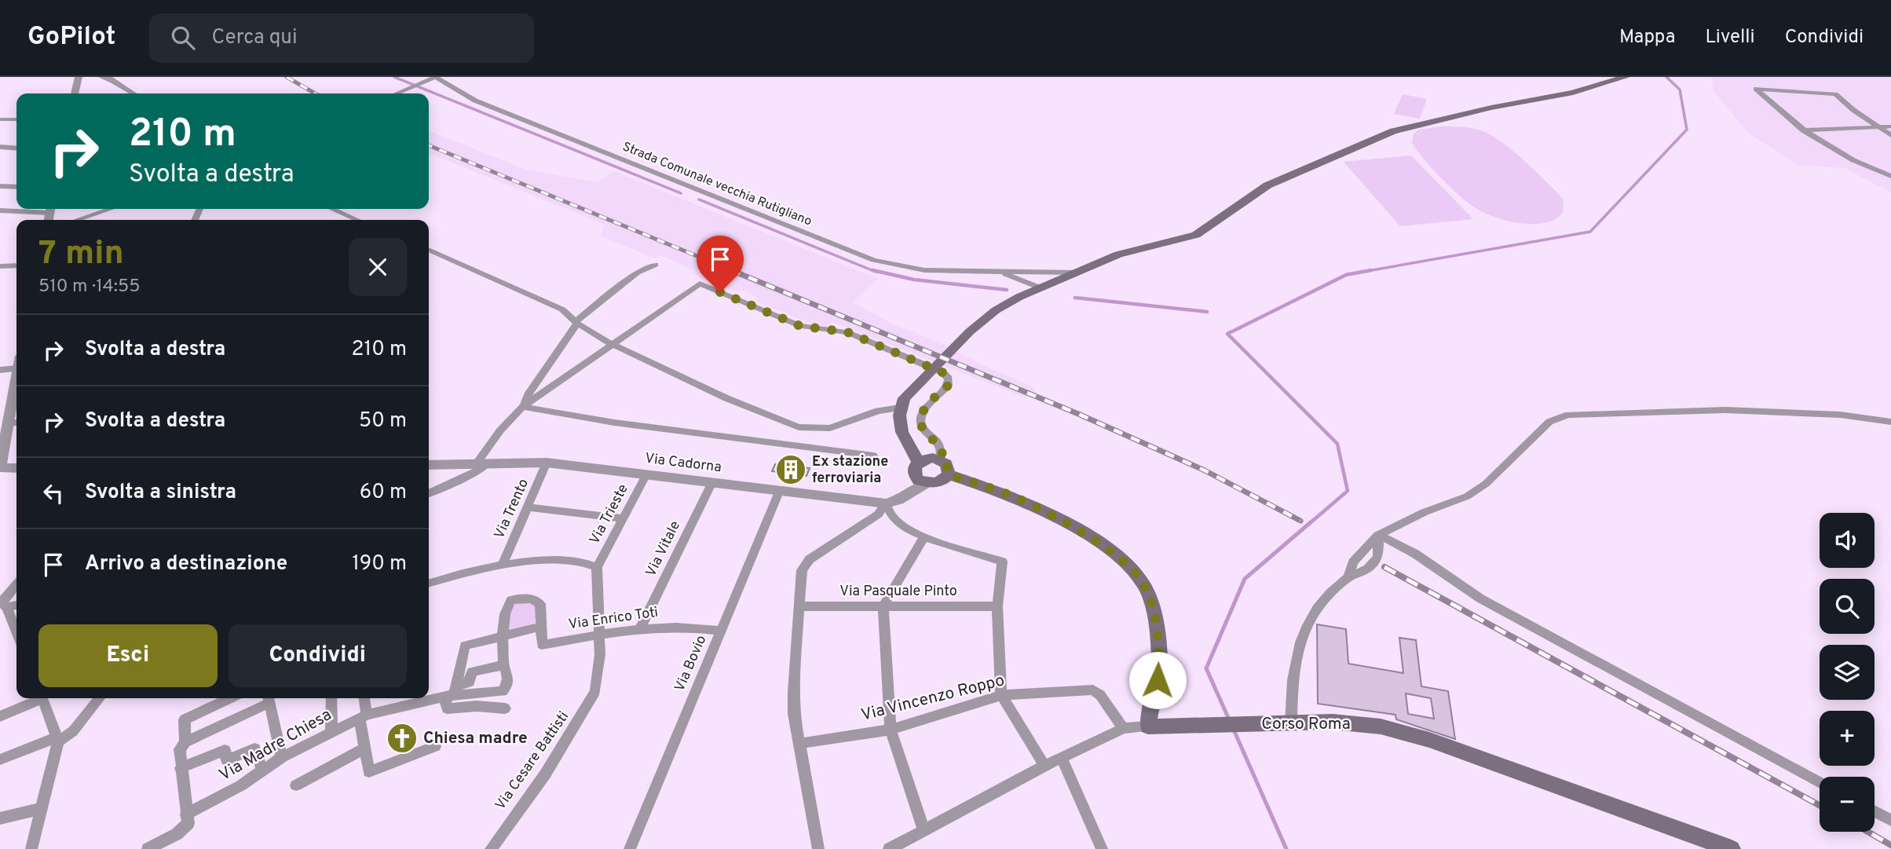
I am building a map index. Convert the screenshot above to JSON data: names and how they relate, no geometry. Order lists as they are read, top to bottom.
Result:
{
  "streets": {
    "main road": ["Corso Roma"],
    "street": [
      "Strada Comunale vecchia Rutigliano",
      "Via Cadorna",
      "Via Trento",
      "Via Trieste",
      "Via Vitale",
      "Via Pasquale Pinto",
      "Via Enrico Toti",
      "Via Bovio",
      "Via Vincenzo Roppo",
      "Via Madre Chiesa",
      "Via Cesare Battisti"
    ]
  },
  "crossings": [
    ["Via Cadorna", "Via Trento"],
    ["Via Cadorna", "Via Trieste"],
    ["Via Cadorna", "Via Vitale"],
    ["Via Cadorna", "Via Bovio"],
    ["Via Trieste", "Via Cesare Battisti"],
    ["Via Vitale", "Via Enrico Toti"],
    ["Via Enrico Toti", "Via Bovio"],
    ["Via Enrico Toti", "Via Cesare Battisti"],
    ["Via Vincenzo Roppo", "Corso Roma"]
  ],
  "places": {
    "building": ["Ex stazione ferroviaria"],
    "church": ["Chiesa madre"]
  },
  "page": {
    "header": "GoPilot",
    "search": "Cerca qui",
    "nav": ["Mappa", "Livelli", "Condividi"],
    "turn": ["210 m", "Svolta a destra"],
    "heading": ["7 min", "510 m · 14:55"],
    "list": [
      {
        "name": "Svolta a destra",
        "value": "210 m"
      },
      {
        "name": "Svolta a destra",
        "value": "50 m"
      },
      {
        "name": "Svolta a sinistra",
        "value": "60 m"
      },
      {
        "name": "Arrivo a destinazione",
        "value": "190 m"
      }
    ],
    "map_buttons": ["+", "−"],
    "buttons": ["Esci", "Condividi"]
  }
}
